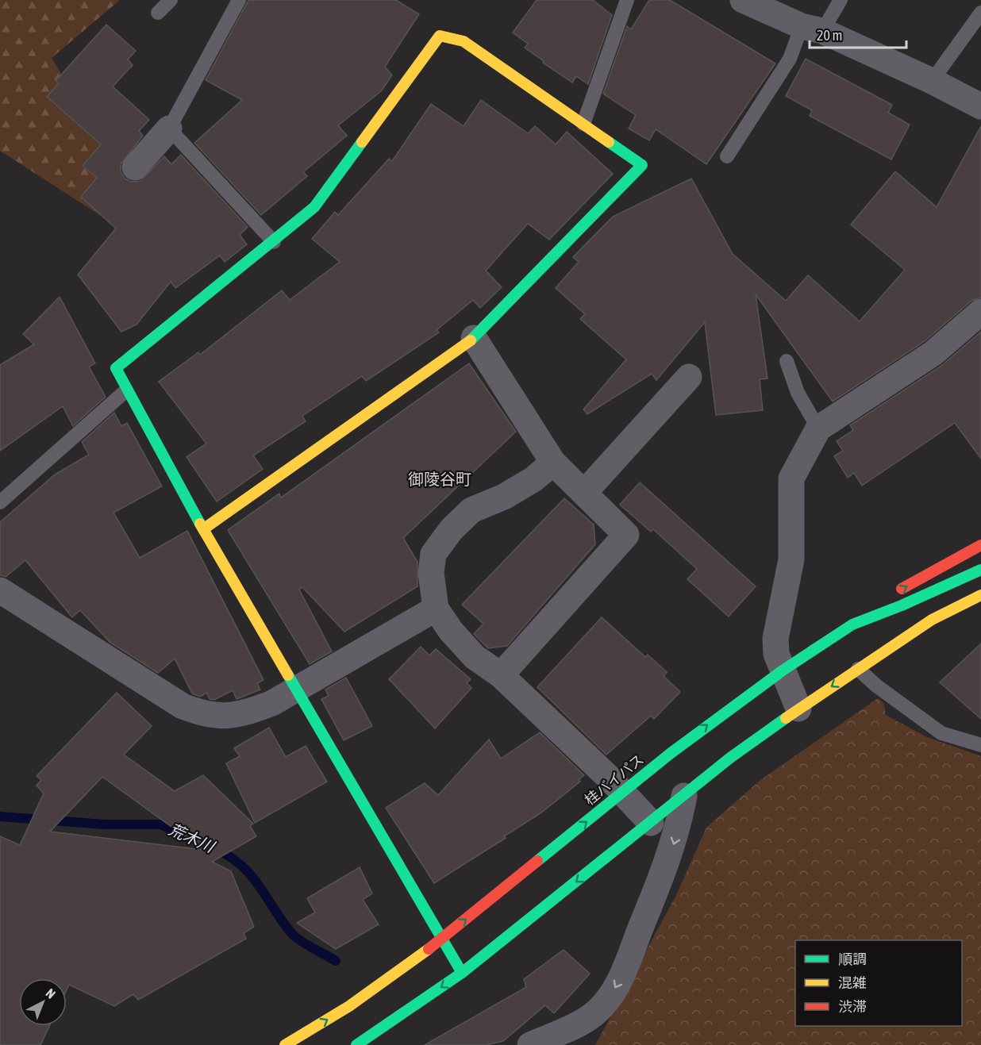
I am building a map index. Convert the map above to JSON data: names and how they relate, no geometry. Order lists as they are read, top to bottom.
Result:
{
  "streets": {
    "main road": ["桂バイパス"]
  },
  "districts": ["御陵谷町"],
  "water": ["荒木川"],
  "legend": ["順調", "混雑", "渋滞"],
  "scale_bar": "20 m",
  "north": "top right"
}
